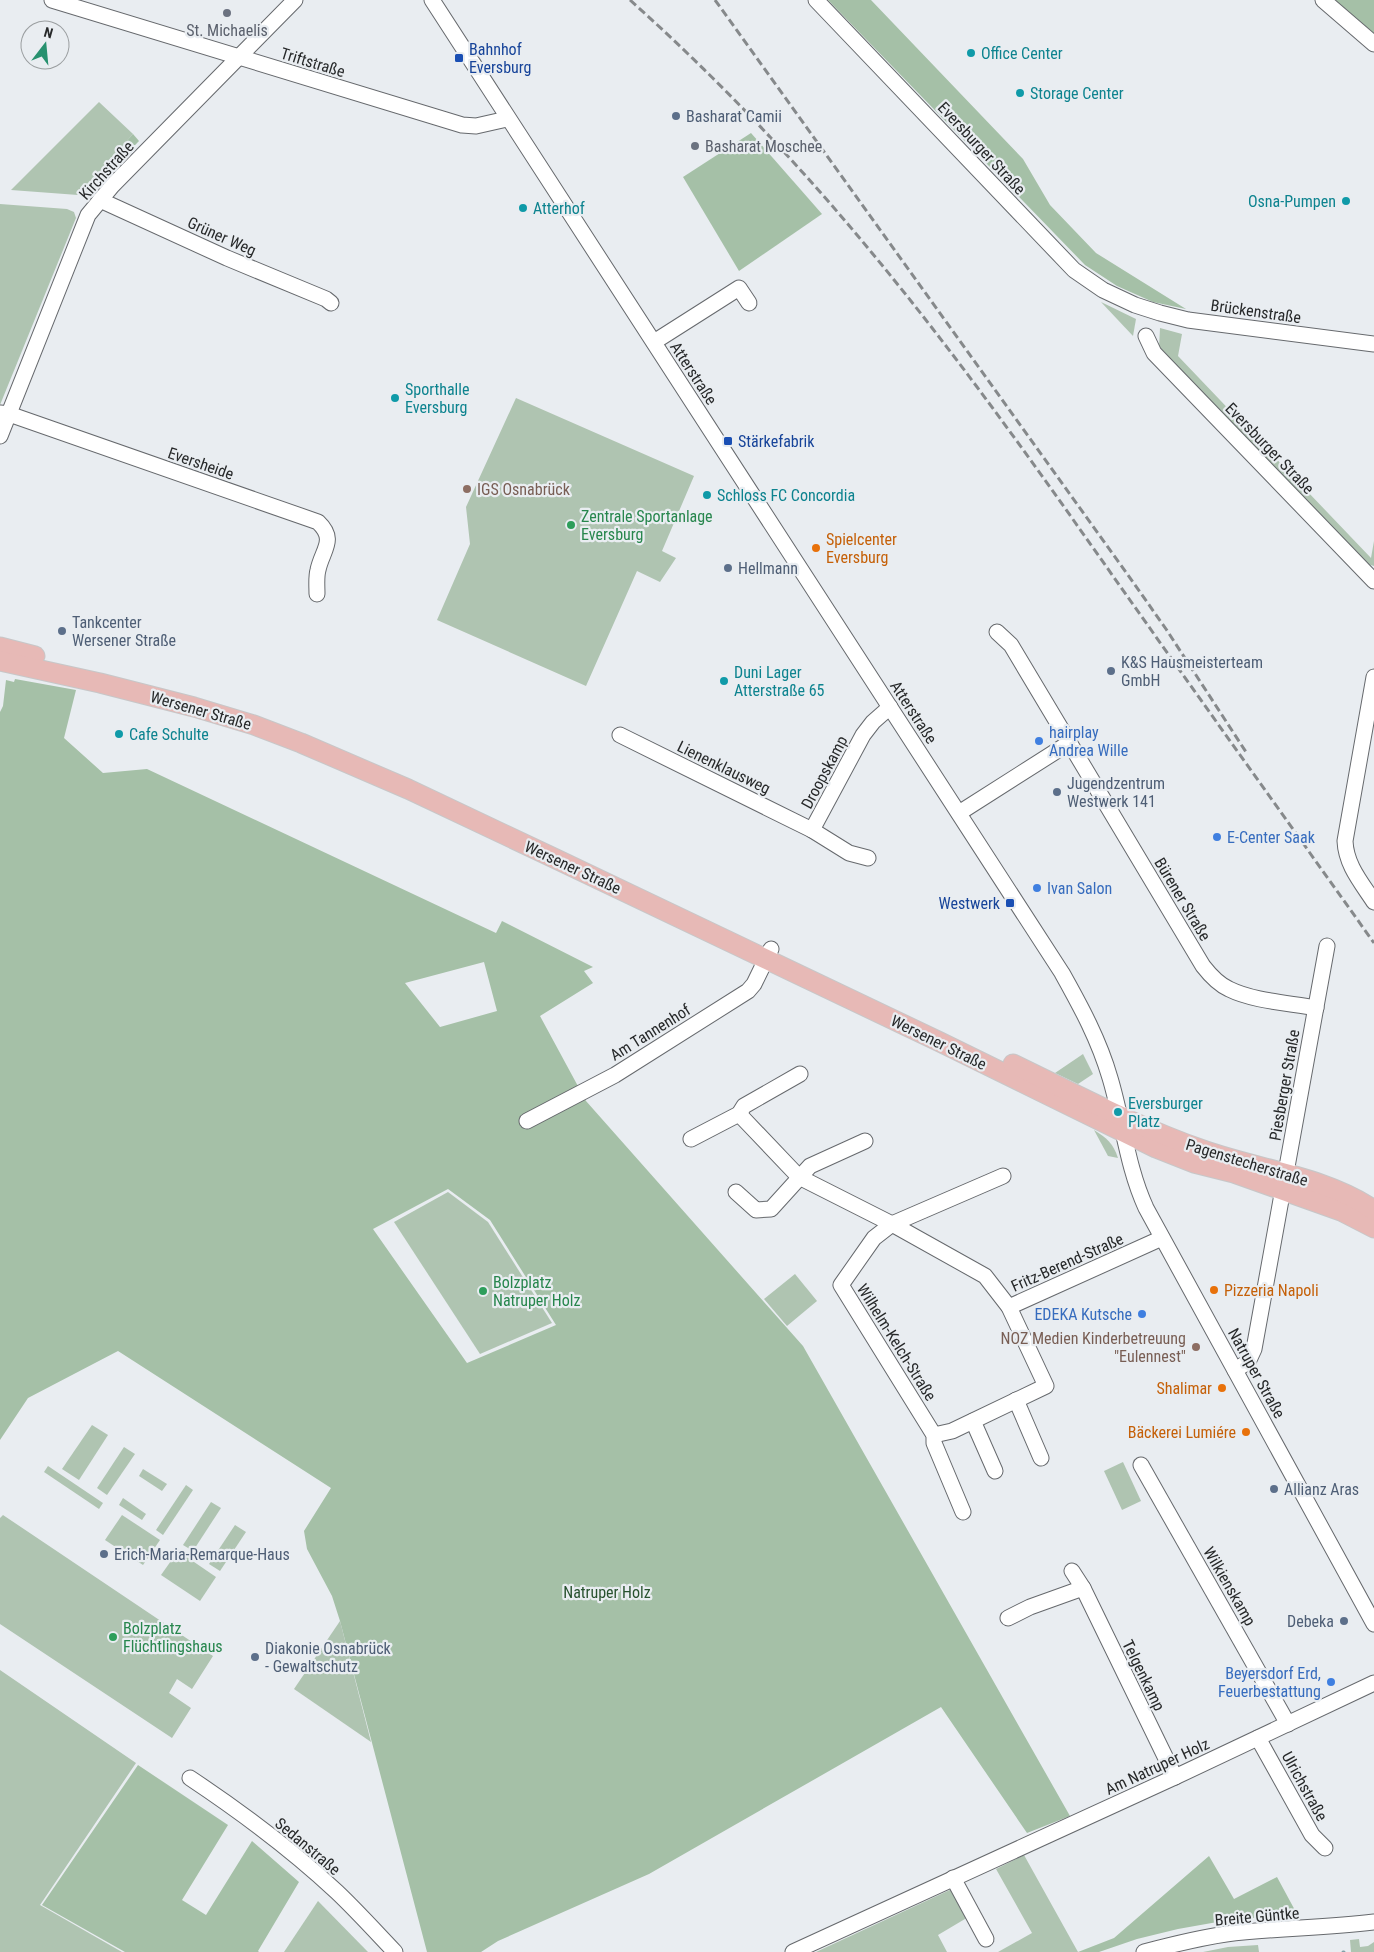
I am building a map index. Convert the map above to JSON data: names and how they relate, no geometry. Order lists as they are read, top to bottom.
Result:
{
  "streets": {
    "main road": ["Wersener Straße", "Pagenstecherstraße"],
    "street": [
      "Triftstraße",
      "Eversburger Straße",
      "Kirchstraße",
      "Grüner Weg",
      "Brückenstraße",
      "Atterstraße",
      "Eversheide",
      "Lienenklausweg",
      "Droopskamp",
      "Bürener Straße",
      "Am Tannenhof",
      "Piesberger Straße",
      "Fritz-Berend-Straße",
      "Wilhelm-Kelch-Straße",
      "Natruper Straße",
      "Wilkienskamp",
      "Telgenkamp",
      "Am Natruper Holz",
      "Ulrichstraße",
      "Sedanstraße",
      "Breite Güntke"
    ]
  },
  "crossings": [
    ["Triftstraße", "Kirchstraße"],
    ["Triftstraße", "Atterstraße"],
    ["Eversburger Straße", "Brückenstraße"],
    ["Kirchstraße", "Grüner Weg"],
    ["Kirchstraße", "Eversheide"],
    ["Atterstraße", "Wersener Straße"],
    ["Atterstraße", "Droopskamp"],
    ["Atterstraße", "Pagenstecherstraße"],
    ["Wersener Straße", "Am Tannenhof"],
    ["Wersener Straße", "Pagenstecherstraße"],
    ["Wersener Straße", "Natruper Straße"],
    ["Lienenklausweg", "Droopskamp"],
    ["Bürener Straße", "Piesberger Straße"],
    ["Piesberger Straße", "Pagenstecherstraße"],
    ["Piesberger Straße", "Natruper Straße"],
    ["Pagenstecherstraße", "Natruper Straße"],
    ["Fritz-Berend-Straße", "Wilhelm-Kelch-Straße"],
    ["Fritz-Berend-Straße", "Natruper Straße"],
    ["Wilkienskamp", "Am Natruper Holz"],
    ["Telgenkamp", "Am Natruper Holz"],
    ["Am Natruper Holz", "Ulrichstraße"]
  ],
  "parks": ["Natruper Holz"],
  "places": {
    "other": [
      "St. Michaelis",
      "Office Center",
      "Storage Center",
      "Basharat Camii",
      "Basharat Moschee",
      "Osna-Pumpen",
      "Atterhof",
      "Sporthalle Eversburg",
      "IGS Osnabrück",
      "Schloss FC Concordia",
      "Zentrale Sportanlage Eversburg",
      "Spielcenter Eversburg",
      "Hellmann",
      "Tankcenter Wersener Straße",
      "K&S Hausmeisterteam GmbH",
      "Duni Lager Atterstraße 65",
      "Cafe Schulte",
      "hairplay Andrea Wille",
      "Jugendzentrum Westwerk 141",
      "E-Center Saak",
      "Ivan Salon",
      "Eversburger Platz",
      "Pizzeria Napoli",
      "Bolzplatz Natruper Holz",
      "EDEKA Kutsche",
      "NOZ Medien Kinderbetreuung \"Eulennest\"",
      "Shalimar",
      "Bäckerei Lumiére",
      "Allianz Aras",
      "Erich-Maria-Remarque-Haus",
      "Debeka",
      "Bolzplatz Flüchtlingshaus",
      "Diakonie Osnabrück - Gewaltschutz",
      "Beyersdorf Erd, Feuerbestattung"
    ],
    "transit": ["Bahnhof Eversburg", "Stärkefabrik", "Westwerk"]
  },
  "north": "top"
}
